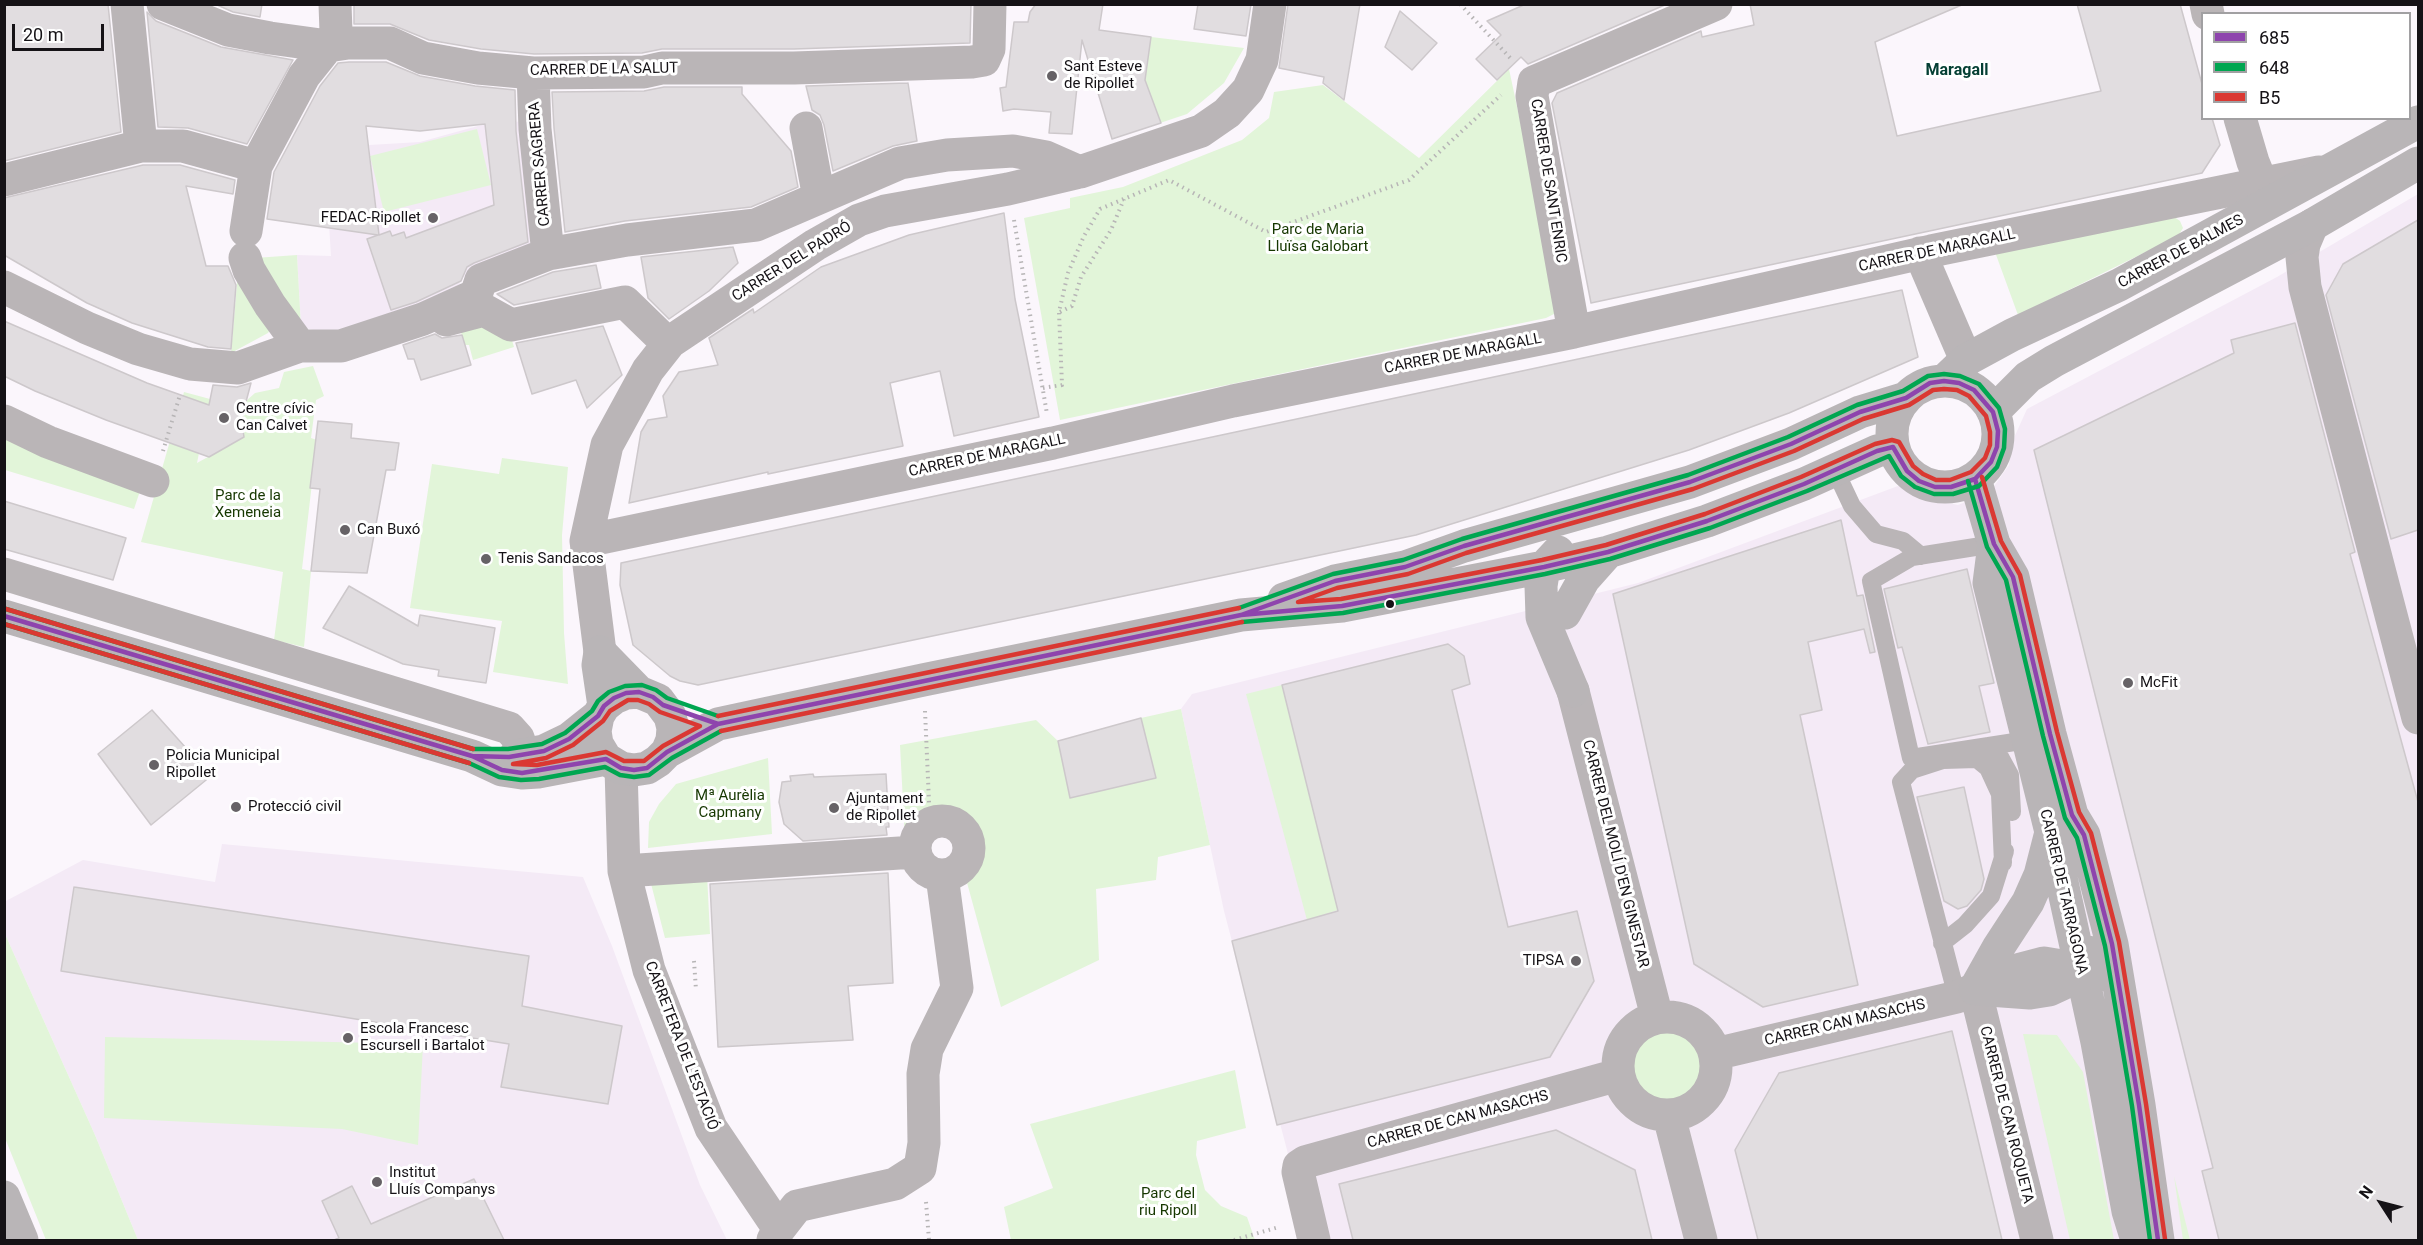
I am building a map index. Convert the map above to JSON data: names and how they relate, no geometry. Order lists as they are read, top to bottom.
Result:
{
  "streets": {
    "main road": ["CARRER DE BALMES", "CARRER DEL PADRÓ", "CARRER DE TARRAGONA"],
    "street": [
      "CARRER DE LA SALUT",
      "CARRER SAGRERA",
      "CARRER DE SANT ENRIC",
      "CARRER DE MARAGALL",
      "CARRER DEL MOLÍ D'EN GINESTAR",
      "CARRER CAN MASACHS",
      "CARRETERA DE L'ESTACIÓ",
      "CARRER DE CAN ROQUETA",
      "CARRER DE CAN MASACHS"
    ]
  },
  "crossings": [
    ["CARRER DE LA SALUT", "CARRER SAGRERA"],
    ["CARRER DE SANT ENRIC", "CARRER DE MARAGALL"],
    ["CARRER DE MARAGALL", "CARRER DE BALMES"],
    ["CARRER DE MARAGALL", "CARRER DEL PADRÓ"],
    ["CARRER DE BALMES", "CARRER DE TARRAGONA"],
    ["CARRER DEL PADRÓ", "CARRETERA DE L'ESTACIÓ"],
    ["CARRER DEL MOLÍ D'EN GINESTAR", "CARRER CAN MASACHS"],
    ["CARRER DEL MOLÍ D'EN GINESTAR", "CARRER DE CAN MASACHS"],
    ["CARRER CAN MASACHS", "CARRER DE CAN ROQUETA"],
    ["CARRER CAN MASACHS", "CARRER DE CAN MASACHS"]
  ],
  "districts": ["Maragall"],
  "parks": [
    "Parc de Maria Lluïsa Galobart",
    "Parc de la Xemeneia",
    "Mª Aurèlia Capmany",
    "Parc del riu Ripoll"
  ],
  "places": [
    "Sant Esteve de Ripollet",
    "FEDAC-Ripollet",
    "Centre cívic Can Calvet",
    "Can Buxó",
    "Tenis Sandacos",
    "McFit",
    "Policia Municipal Ripollet",
    "Protecció civil",
    "Ajuntament de Ripollet",
    "TIPSA",
    "Escola Francesc Escursell i Bartalot",
    "Institut Lluís Companys"
  ],
  "lines": ["transit line 648", "transit line 685", "transit line B5"],
  "legend": ["685", "648", "B5"],
  "scale_bar": "20 m",
  "north": "top left"
}
